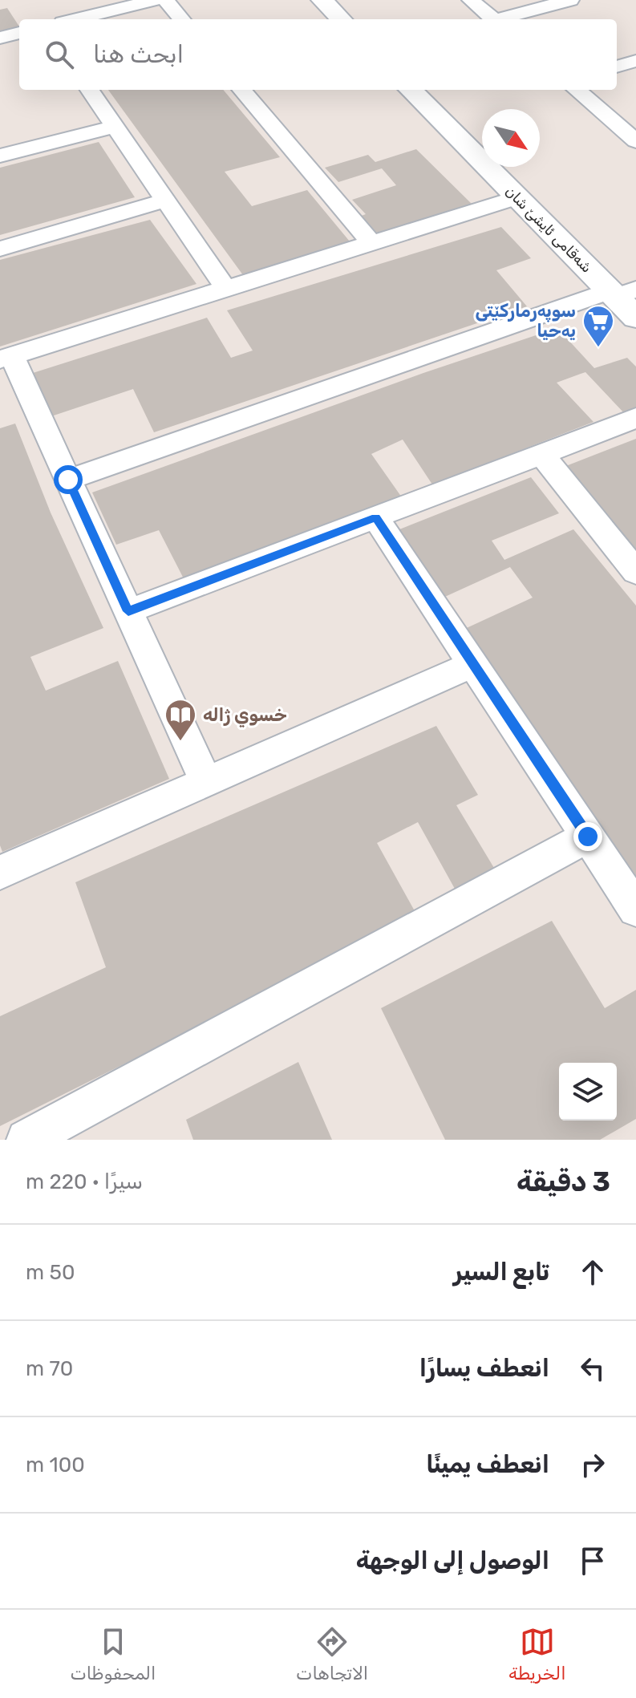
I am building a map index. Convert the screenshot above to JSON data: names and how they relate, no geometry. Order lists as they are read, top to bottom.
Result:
{
  "streets": {
    "street": ["شەقامی ئایشێ شان"]
  },
  "places": {
    "supermarket": ["سوپەرمارکێتی یەحیا"],
    "library": ["خسوي ژاله"]
  },
  "north": "bottom right",
  "page": {
    "search": "ابحث هنا",
    "heading": ["3 دقيقة", "سيرًا · 220 m"],
    "list": [
      ["تابع السير", "50 m"],
      ["انعطف يسارًا", "70 m"],
      ["انعطف يمينًا", "100 m"],
      "الوصول إلى الوجهة"
    ],
    "nav": ["الخريطة", "الاتجاهات", "المحفوظات"]
  }
}
